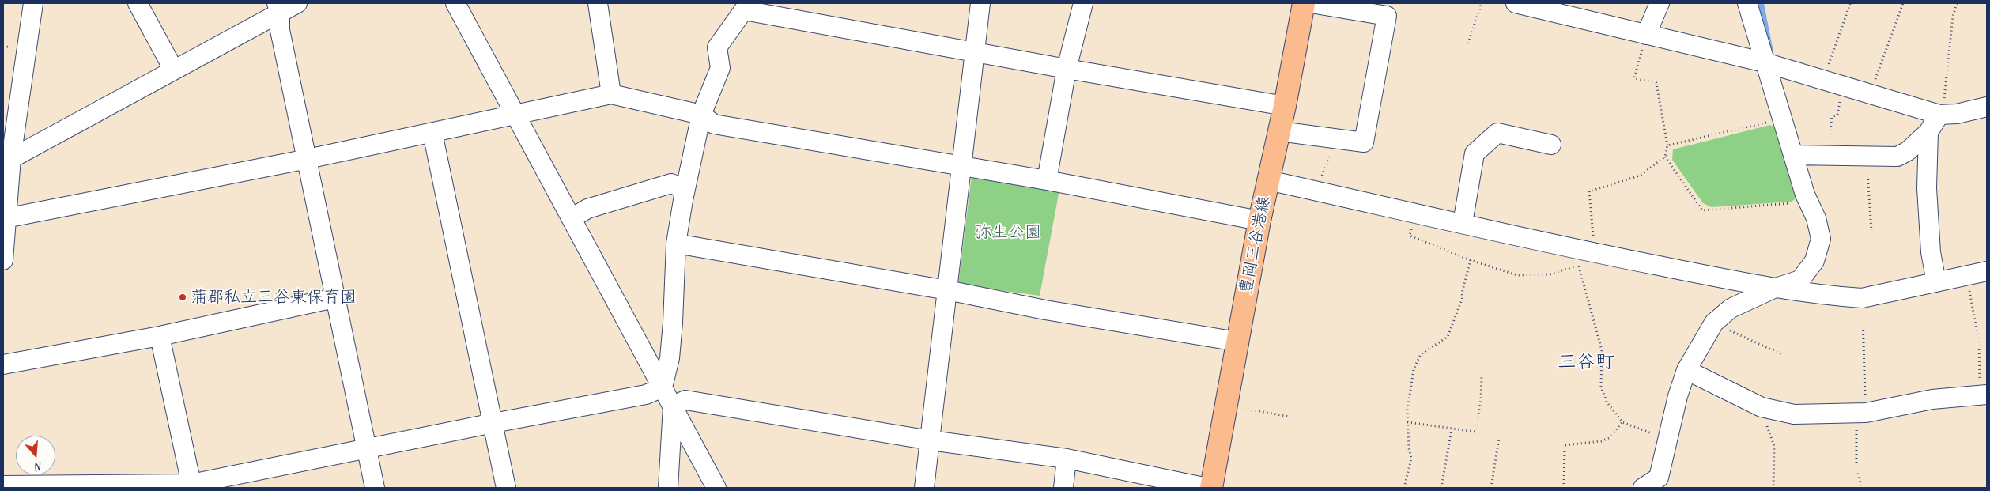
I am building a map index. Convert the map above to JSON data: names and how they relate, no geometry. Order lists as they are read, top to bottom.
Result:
{
  "streets": {
    "main road": ["豊岡三谷港線"]
  },
  "districts": ["三谷町"],
  "parks": ["弥生公園"],
  "places": ["蒲郡私立三谷東保育園"],
  "north": "bottom"
}
